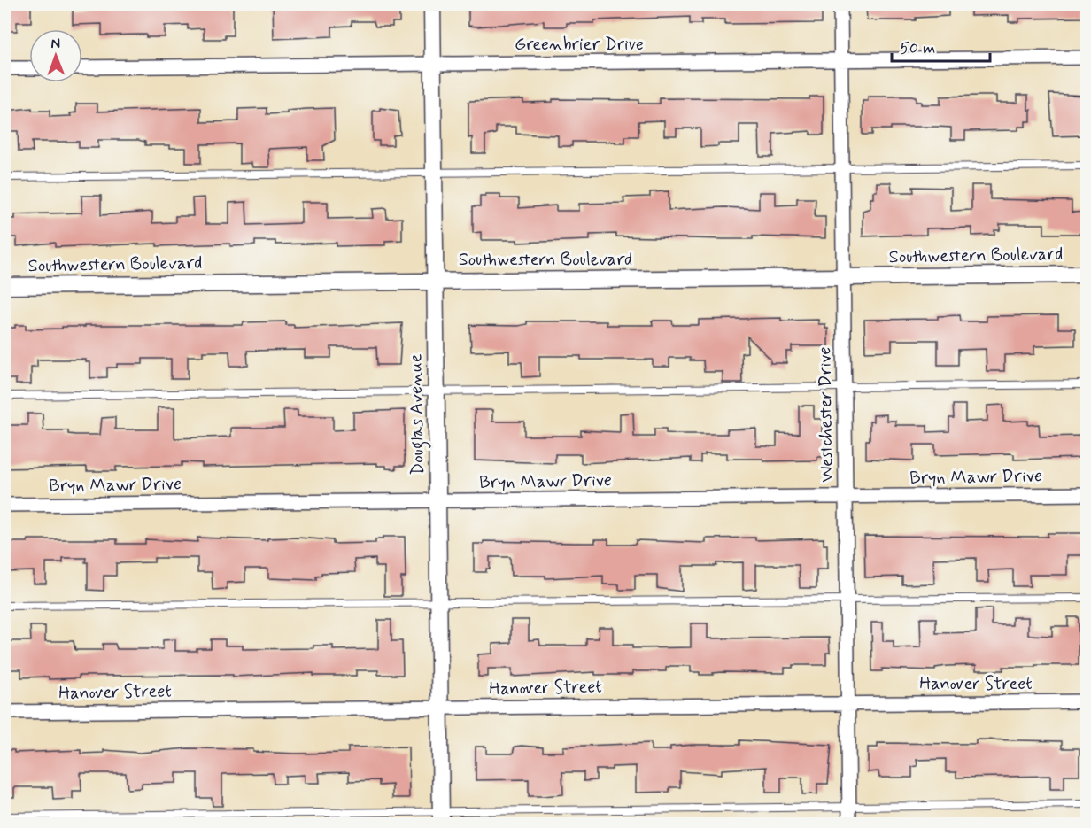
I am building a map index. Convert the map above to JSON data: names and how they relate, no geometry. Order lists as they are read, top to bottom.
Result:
{
  "streets": {
    "street": [
      "Greenbrier Drive",
      "Southwestern Boulevard",
      "Douglas Avenue",
      "Westchester Drive",
      "Bryn Mawr Drive",
      "Hanover Street"
    ]
  },
  "crossings": [
    ["Greenbrier Drive", "Douglas Avenue"],
    ["Greenbrier Drive", "Westchester Drive"],
    ["Southwestern Boulevard", "Douglas Avenue"],
    ["Southwestern Boulevard", "Westchester Drive"],
    ["Douglas Avenue", "Bryn Mawr Drive"],
    ["Douglas Avenue", "Hanover Street"],
    ["Westchester Drive", "Bryn Mawr Drive"],
    ["Westchester Drive", "Hanover Street"]
  ],
  "scale_bar": "50 m",
  "north": "top"
}
